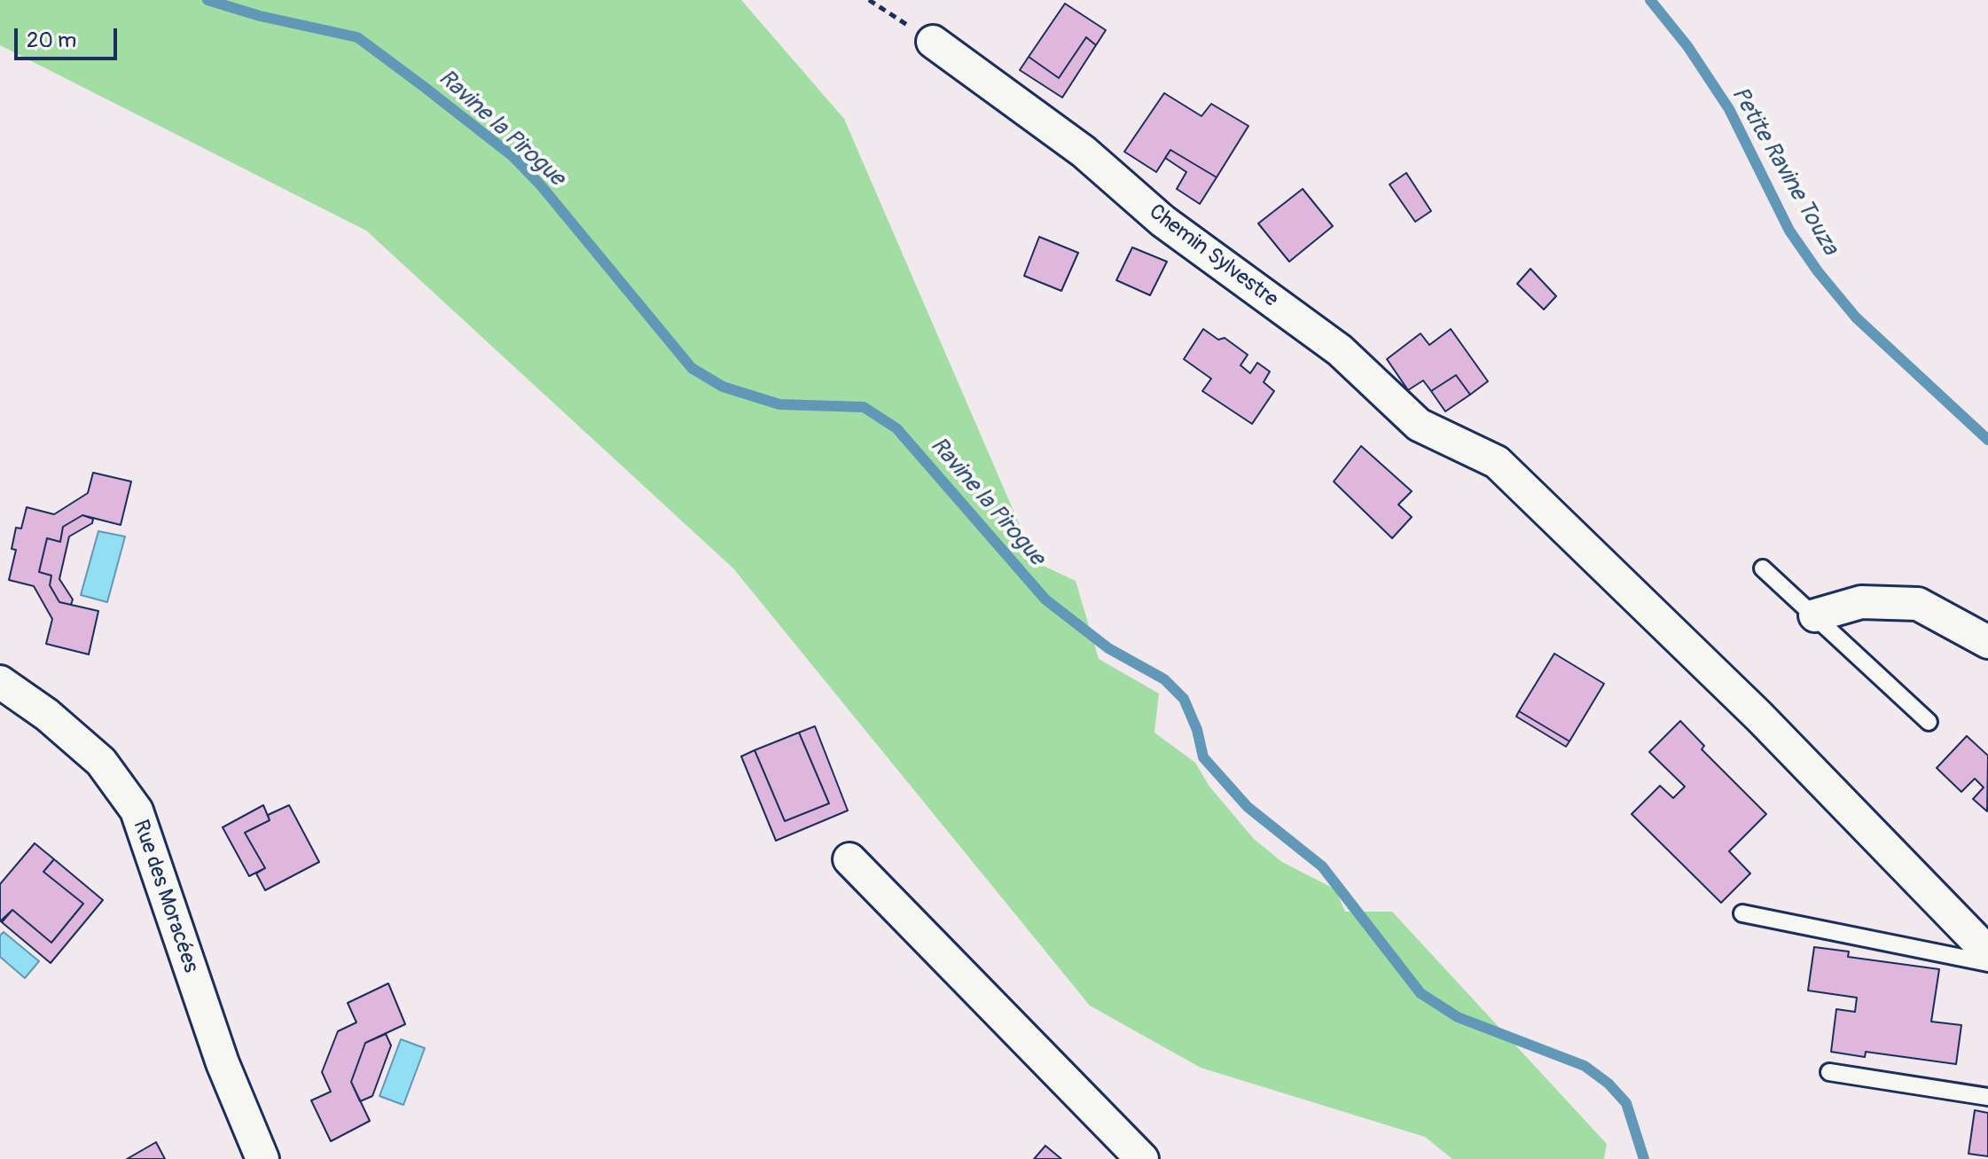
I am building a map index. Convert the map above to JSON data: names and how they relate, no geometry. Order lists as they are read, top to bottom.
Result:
{
  "streets": {
    "street": ["Chemin Sylvestre", "Rue des Moracées"]
  },
  "water": ["Ravine la Pirogue", "Petite Ravine Touza"],
  "scale_bar": "20 m"
}
